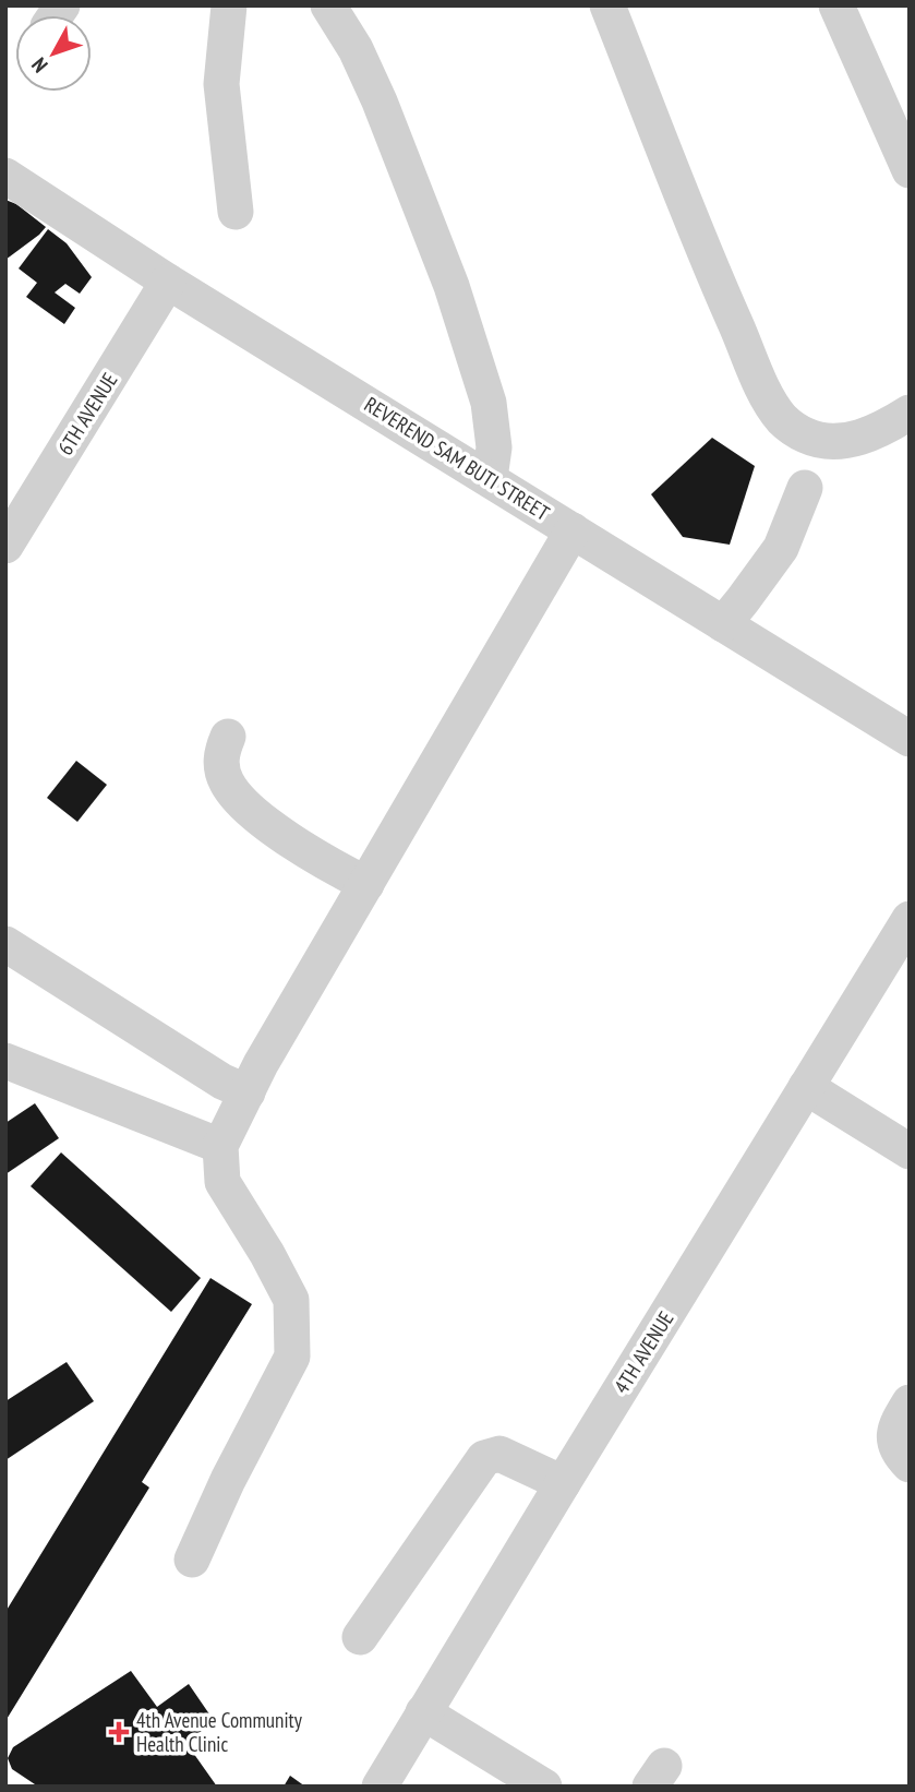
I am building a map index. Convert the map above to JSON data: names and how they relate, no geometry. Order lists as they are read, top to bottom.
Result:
{
  "streets": {
    "street": ["6TH AVENUE", "REVEREND SAM BUTI STREET", "4TH AVENUE"]
  },
  "crossings": [
    ["6TH AVENUE", "REVEREND SAM BUTI STREET"]
  ],
  "places": {
    "health": ["4th Avenue Community Health Clinic"]
  },
  "north": "bottom left"
}
